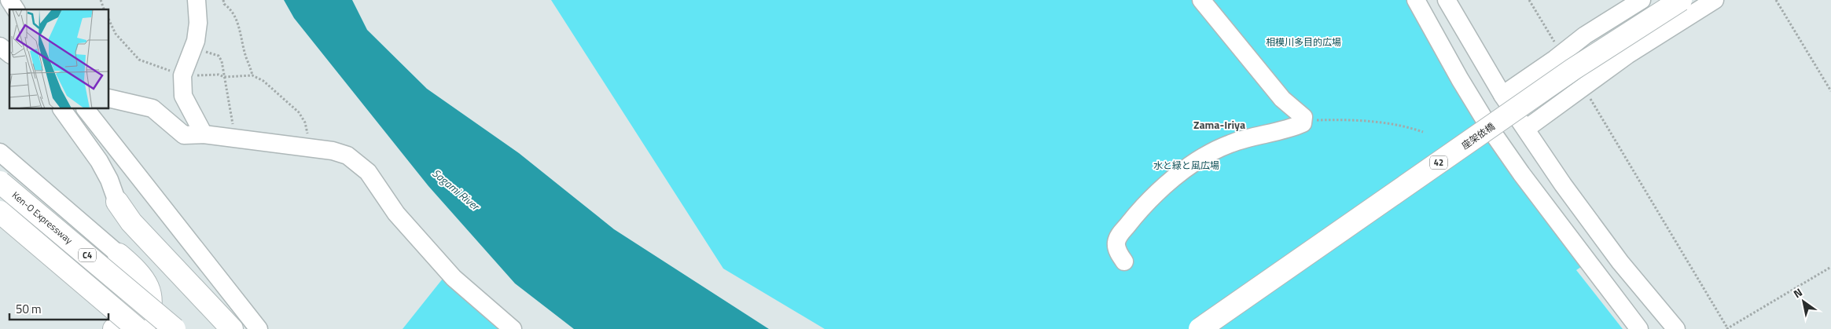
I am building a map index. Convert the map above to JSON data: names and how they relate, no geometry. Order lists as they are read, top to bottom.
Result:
{
  "streets": {
    "main road": [
      "座架依橋",
      "42",
      "Ken-O Expressway",
      "C4"
    ]
  },
  "districts": ["Zama-Iriya"],
  "water": ["Sagami River"],
  "parks": ["相模川多目的広場", "水と緑と風広場"],
  "scale_bar": "50 m",
  "north": "top left"
}
